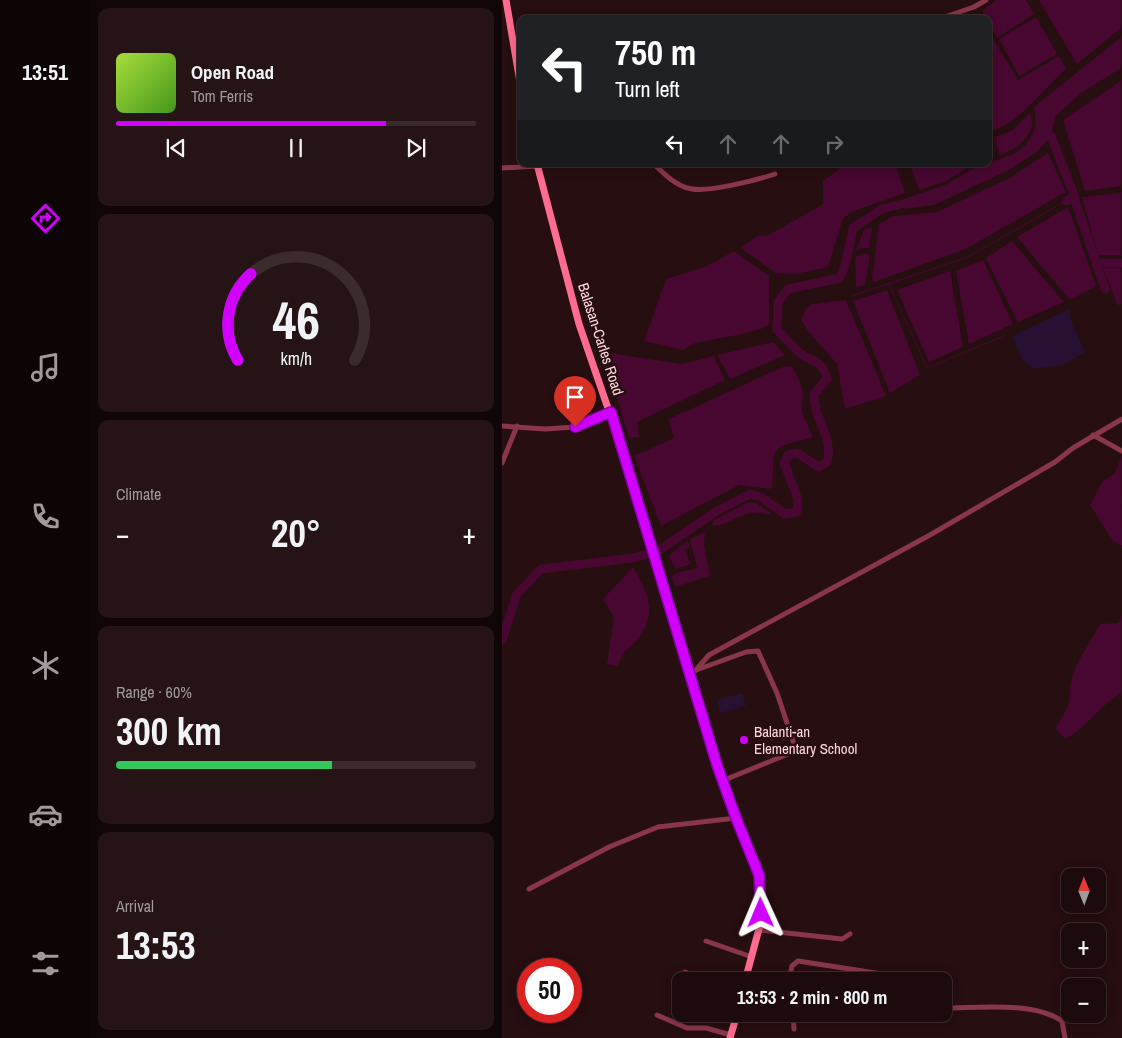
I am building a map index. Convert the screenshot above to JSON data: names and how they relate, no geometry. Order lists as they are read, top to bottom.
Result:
{
  "streets": {
    "main road": ["Balasan-Carles Road"]
  },
  "places": ["Balanti-an Elementary School"],
  "north": "top",
  "page": {
    "tabs": "13:51",
    "turn": ["750 m", "Turn left"],
    "song": ["Open Road", "Tom Ferris"],
    "tile": [
      "Climate",
      ["Range · 60%", "300 km"],
      ["Arrival", "13:53"]
    ],
    "heat": ["−", "20°", "+"],
    "map_buttons": ["+", "−"],
    "limit": "50",
    "trip": "13:53 · 2 min · 800 m",
    "gauge": ["46", "km/h"]
  }
}
